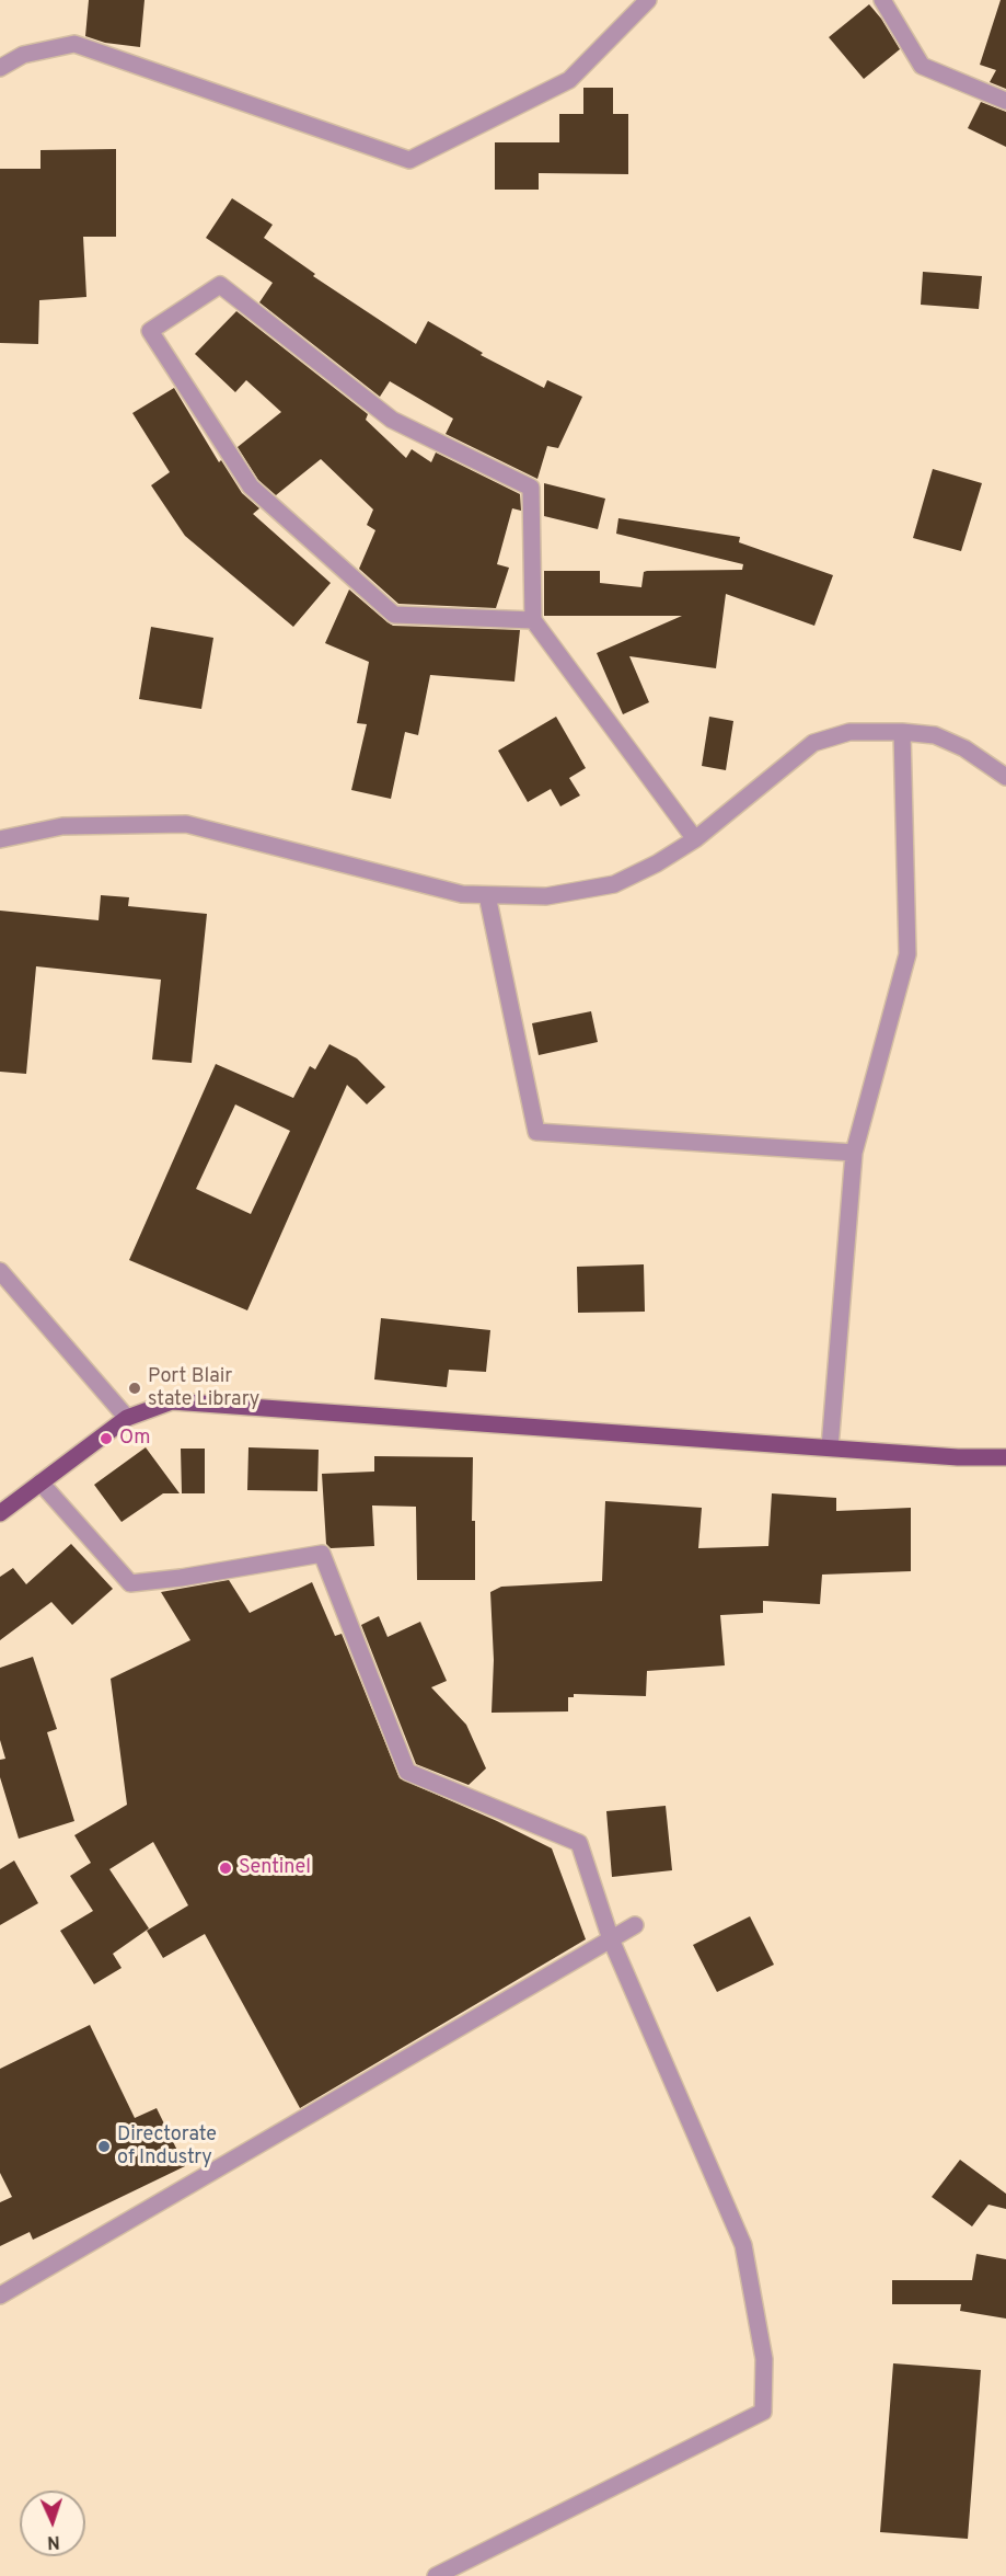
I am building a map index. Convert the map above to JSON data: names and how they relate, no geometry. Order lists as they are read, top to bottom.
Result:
{
  "places": [
    "Port Blair state Library",
    "Om",
    "Sentinel",
    "Directorate of Industry"
  ],
  "north": "bottom"
}
